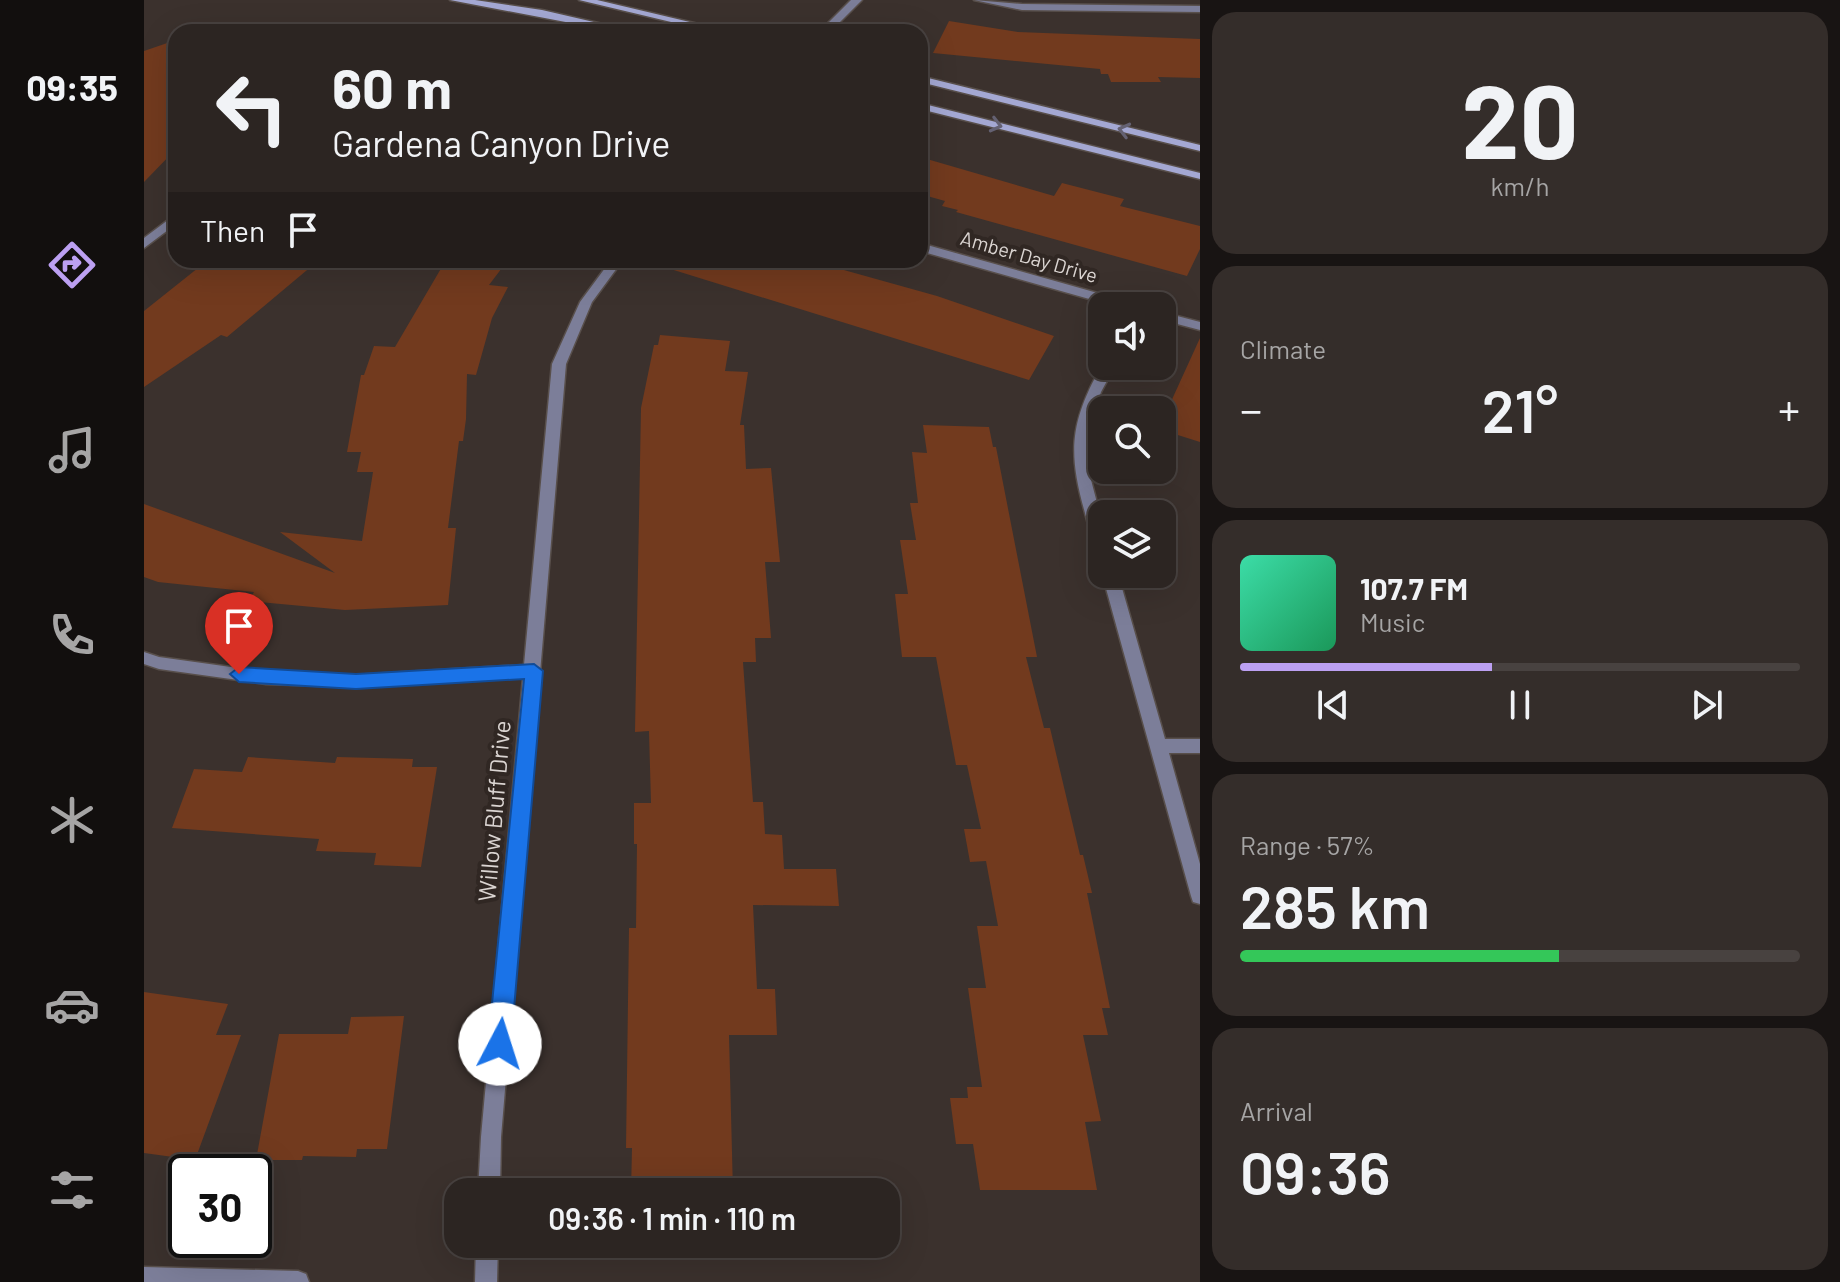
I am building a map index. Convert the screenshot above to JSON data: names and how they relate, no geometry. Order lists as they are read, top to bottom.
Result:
{
  "streets": {
    "street": ["Amber Day Drive", "Willow Bluff Drive"]
  },
  "page": {
    "tabs": "09:35",
    "tile": [
      ["20", "km/h"],
      "Climate",
      ["Range · 57%", "285 km"],
      ["Arrival", "09:36"]
    ],
    "turn": ["60 m", "Gardena Canyon Drive"],
    "then": "Then",
    "heat": ["−", "21°", "+"],
    "song": ["107.7 FM", "Music"],
    "limit": "30",
    "trip": "09:36 · 1 min · 110 m"
  }
}
